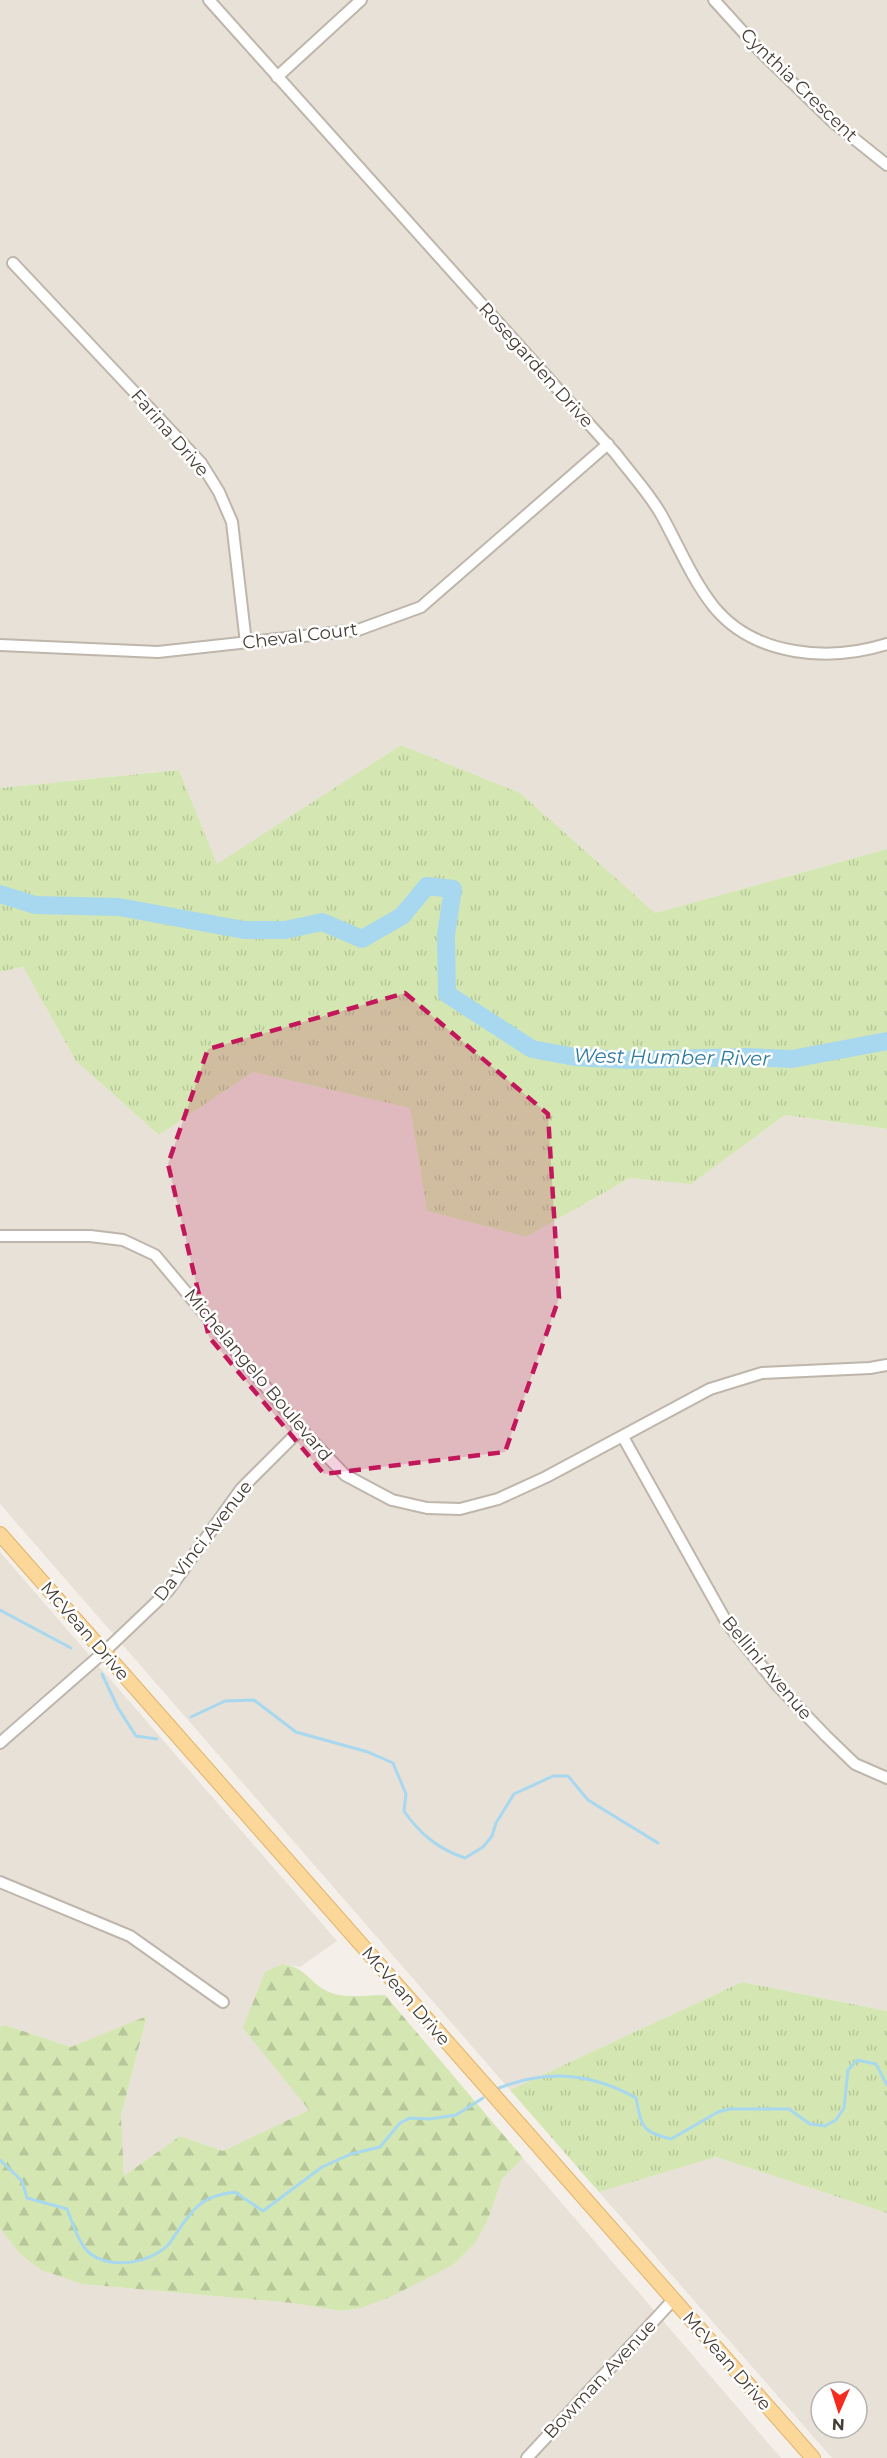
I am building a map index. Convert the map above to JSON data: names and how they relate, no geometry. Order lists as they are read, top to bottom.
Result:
{
  "streets": {
    "main road": ["McVean Drive"],
    "street": [
      "Cynthia Crescent",
      "Rosegarden Drive",
      "Farina Drive",
      "Cheval Court",
      "Michelangelo Boulevard",
      "Da Vinci Avenue",
      "Bellini Avenue",
      "Bowman Avenue"
    ]
  },
  "crossings": [
    ["Rosegarden Drive", "Cheval Court"],
    ["Farina Drive", "Cheval Court"],
    ["Michelangelo Boulevard", "Da Vinci Avenue"],
    ["Michelangelo Boulevard", "Bellini Avenue"],
    ["Da Vinci Avenue", "McVean Drive"],
    ["McVean Drive", "Bowman Avenue"]
  ],
  "water": ["West Humber River"],
  "north": "bottom"
}
